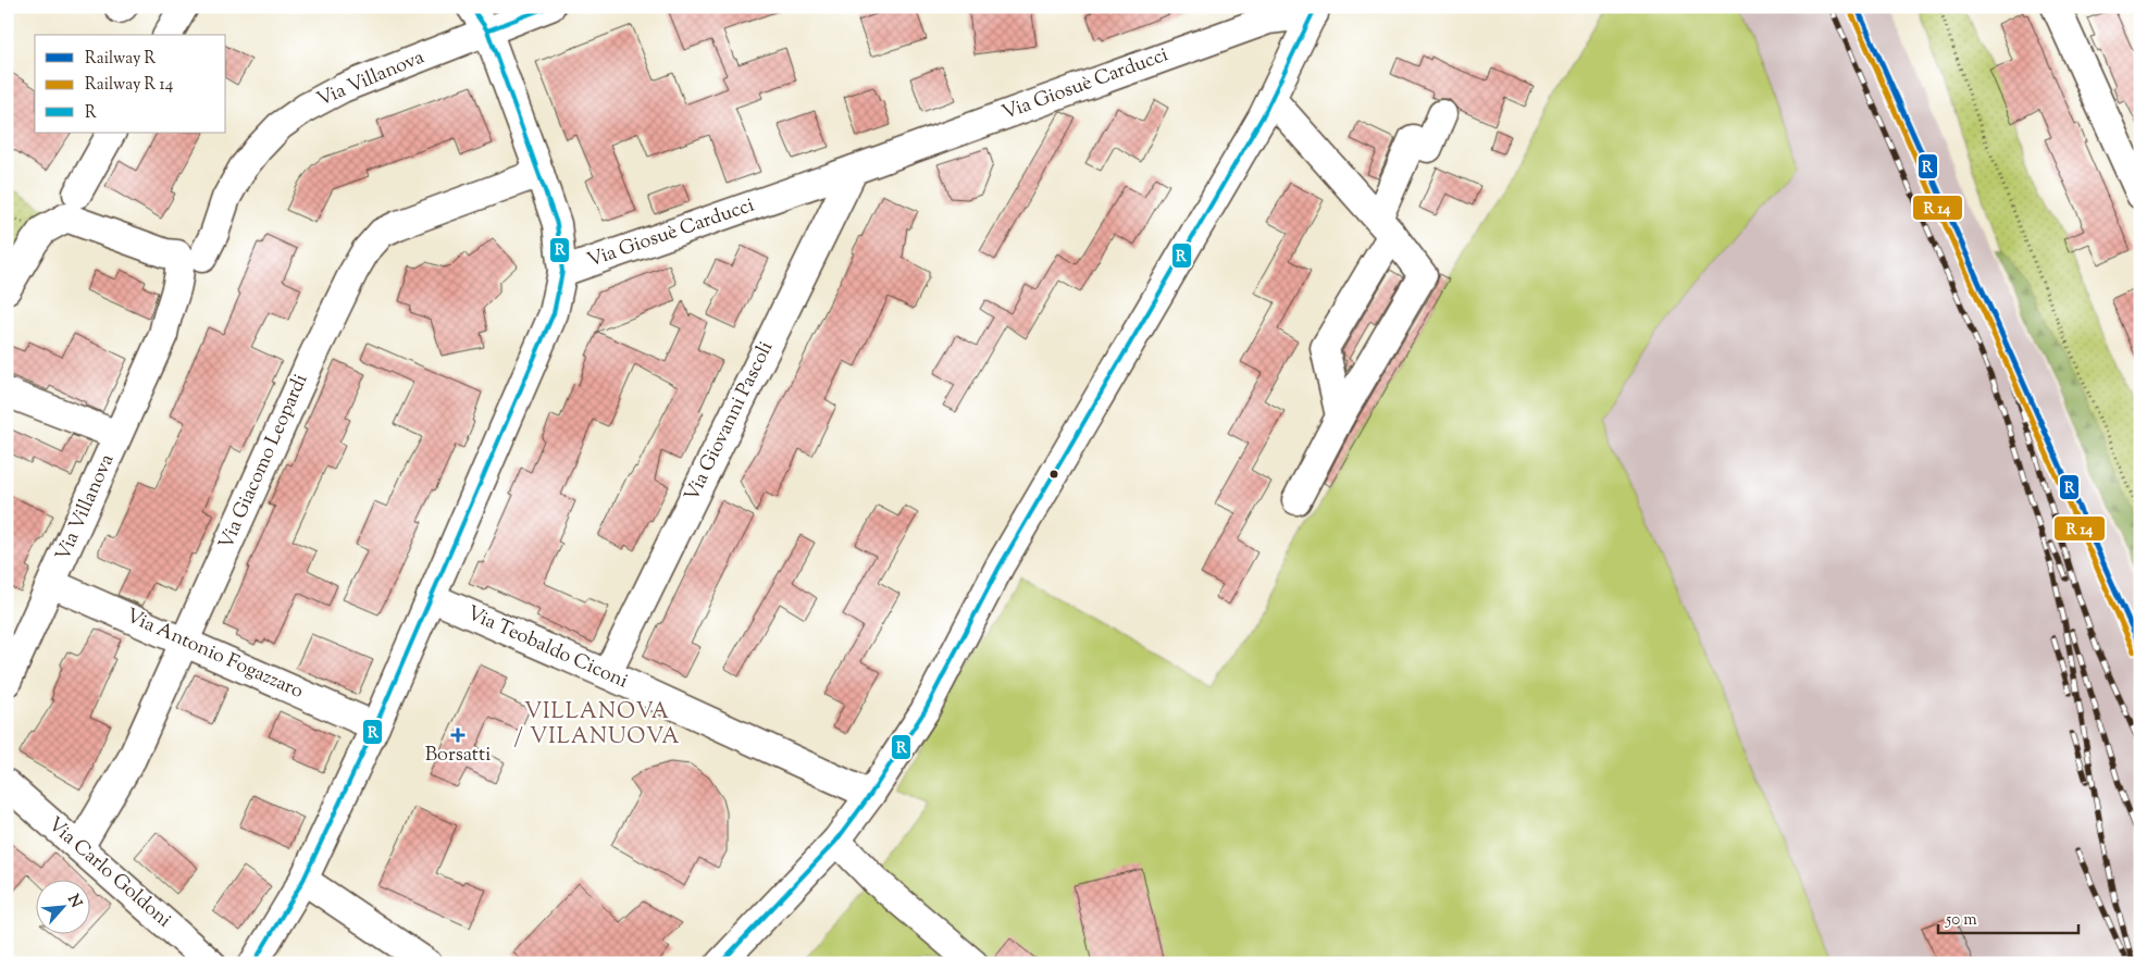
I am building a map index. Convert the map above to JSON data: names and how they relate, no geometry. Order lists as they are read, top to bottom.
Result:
{
  "streets": {
    "street": [
      "Via Villanova",
      "Via Giosuè Carducci",
      "Via Giovanni Pascoli",
      "Via Giacomo Leopardi",
      "Via Teobaldo Ciconi",
      "Via Antonio Fogazzaro",
      "Via Carlo Goldoni"
    ]
  },
  "crossings": [
    ["Via Villanova", "Via Antonio Fogazzaro"],
    ["Via Giosuè Carducci", "Via Giovanni Pascoli"],
    ["Via Giosuè Carducci", "Via Teobaldo Ciconi"],
    ["Via Giosuè Carducci", "Via Antonio Fogazzaro"],
    ["Via Giovanni Pascoli", "Via Teobaldo Ciconi"],
    ["Via Giacomo Leopardi", "Via Antonio Fogazzaro"],
    ["Via Giacomo Leopardi", "Via Carlo Goldoni"]
  ],
  "districts": ["VILLANOVA / VILANUOVA"],
  "places": {
    "health": ["Borsatti"]
  },
  "lines": ["rail line R", "transit line R"],
  "legend": ["Railway R", "Railway R 14", "R"],
  "scale_bar": "50 m",
  "north": "top right"
}
